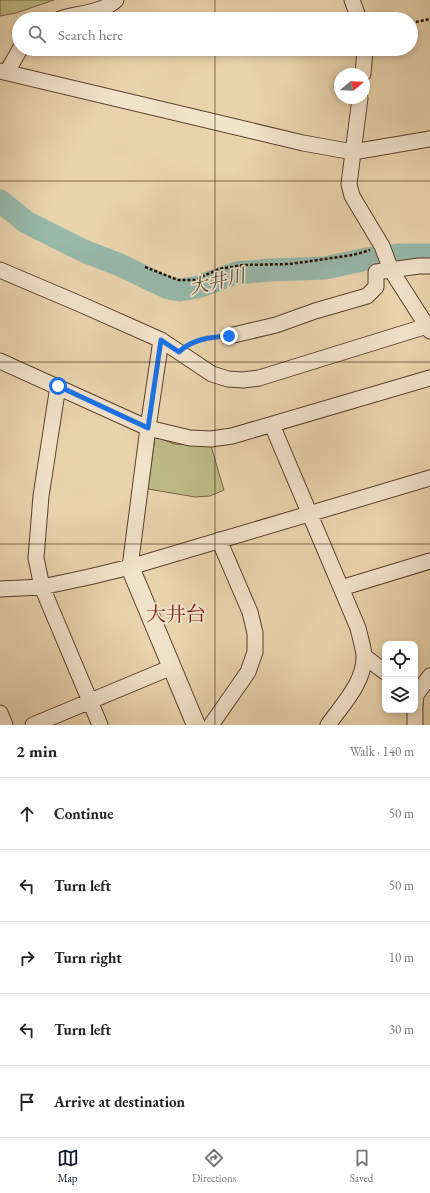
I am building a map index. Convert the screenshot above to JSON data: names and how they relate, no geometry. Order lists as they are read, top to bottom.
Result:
{
  "districts": ["大井台"],
  "water": ["大井川"],
  "north": "right",
  "page": {
    "search": "Search here",
    "heading": ["2 min", "Walk · 140 m"],
    "list": [
      ["Continue", "50 m"],
      ["Turn left", "50 m"],
      ["Turn right", "10 m"],
      ["Turn left", "30 m"],
      "Arrive at destination"
    ],
    "nav": ["Map", "Directions", "Saved"]
  }
}
